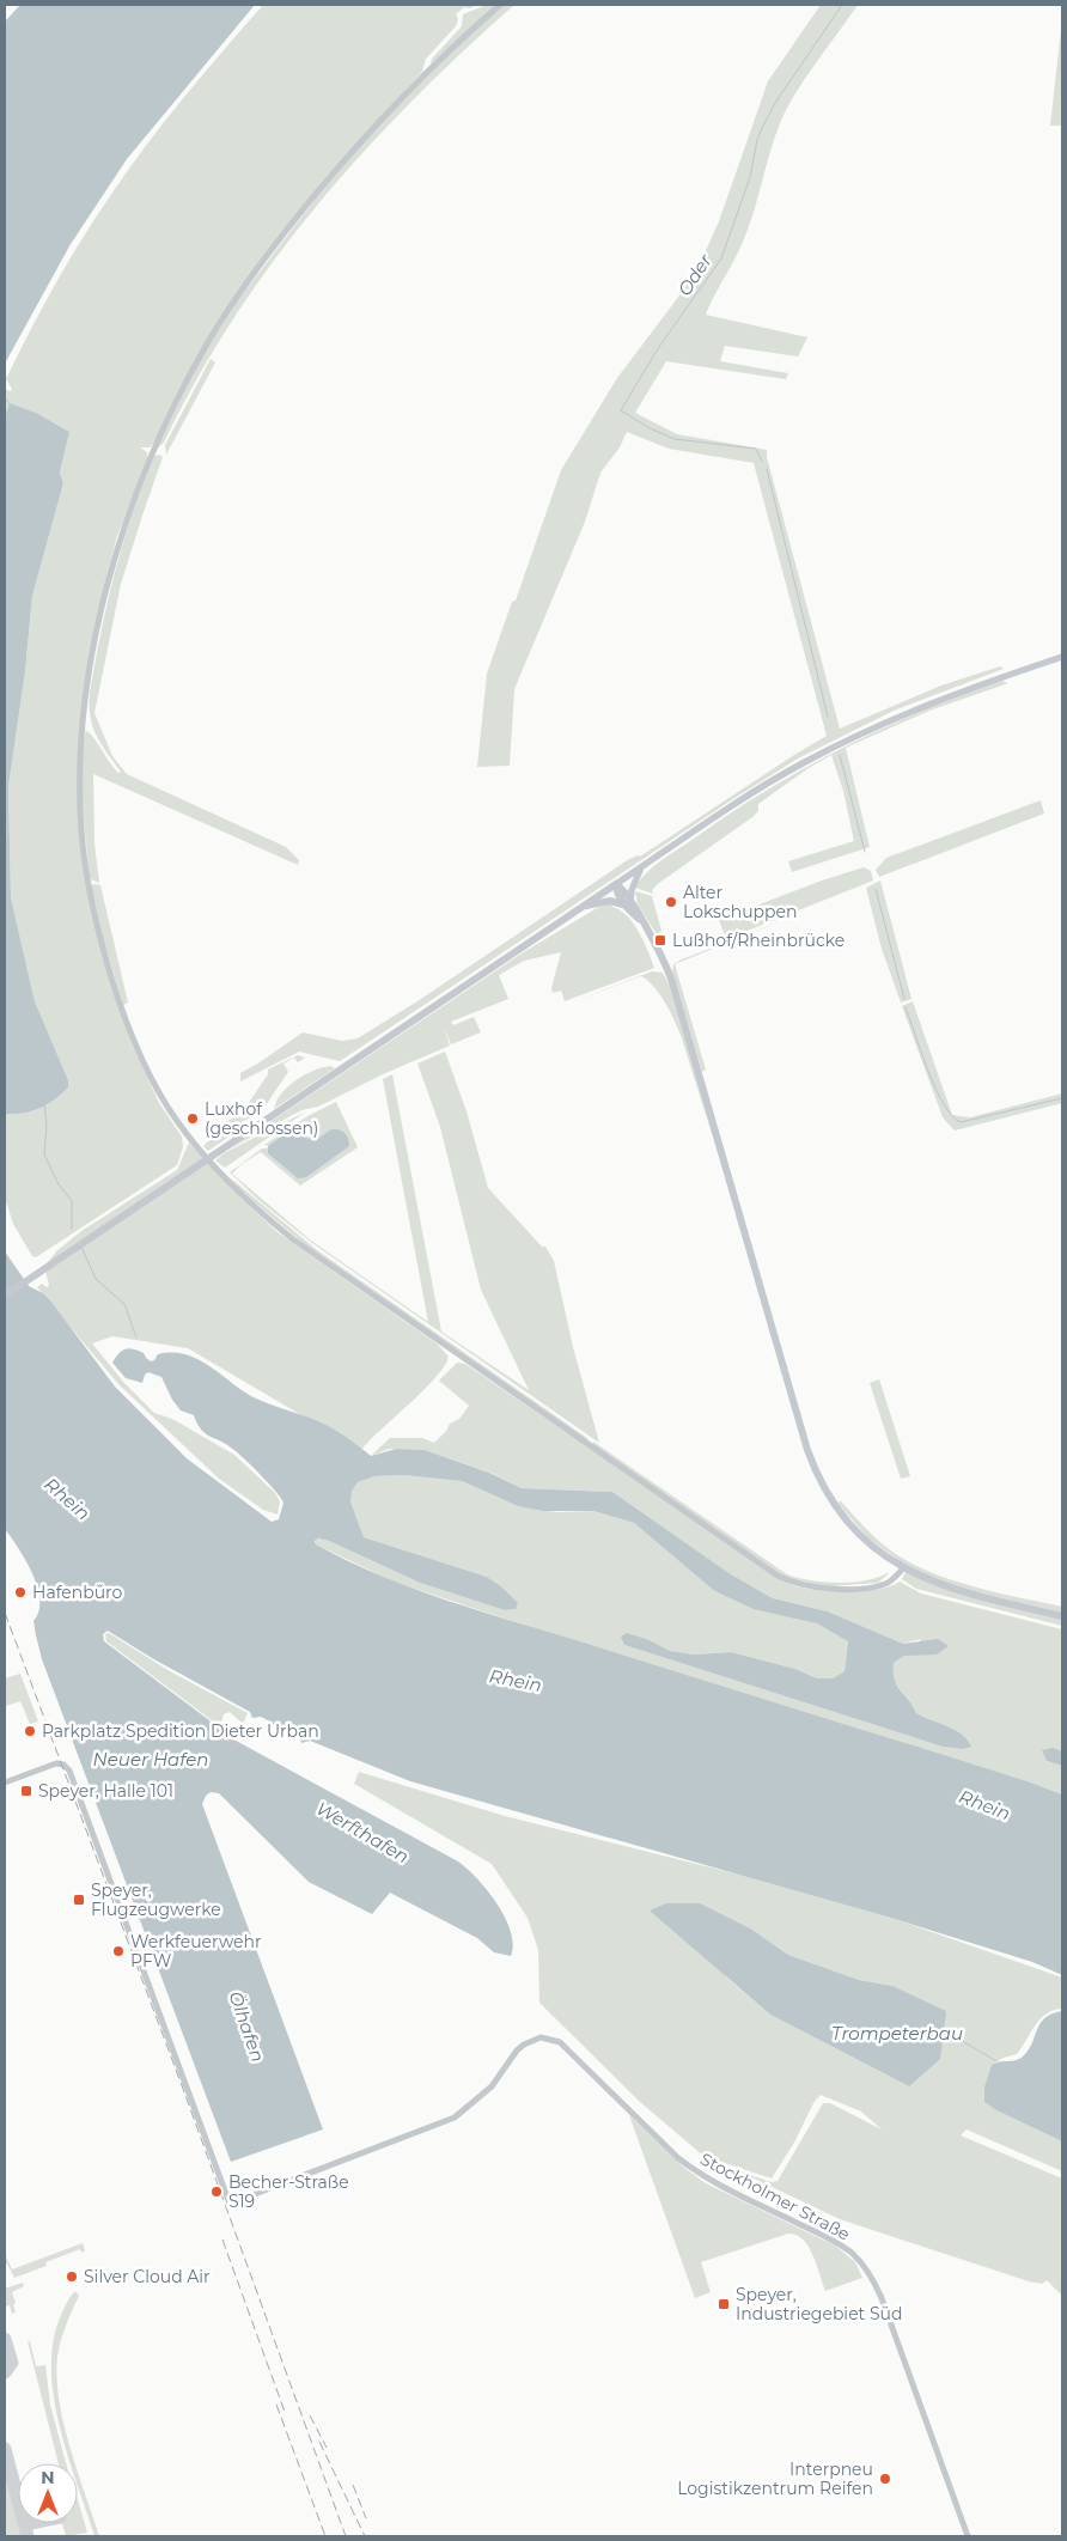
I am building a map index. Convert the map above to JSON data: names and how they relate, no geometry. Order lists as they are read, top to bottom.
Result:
{
  "streets": {
    "street": ["Stockholmer Straße"]
  },
  "water": [
    "Oder",
    "Rhein",
    "Neuer Hafen",
    "Werfthafen",
    "Ölhafen",
    "Trompeterbau"
  ],
  "places": {
    "other": [
      "Alter Lokschuppen",
      "Luxhof (geschlossen)",
      "Hafenbüro",
      "Parkplatz Spedition Dieter Urban",
      "Werkfeuerwehr PFW",
      "Becher-Straße S19",
      "Silver Cloud Air",
      "Interpneu Logistikzentrum Reifen"
    ],
    "transit": [
      "Lußhof/Rheinbrücke",
      "Speyer, Halle 101",
      "Speyer, Flugzeugwerke",
      "Speyer, Industriegebiet Süd"
    ]
  },
  "north": "top"
}
